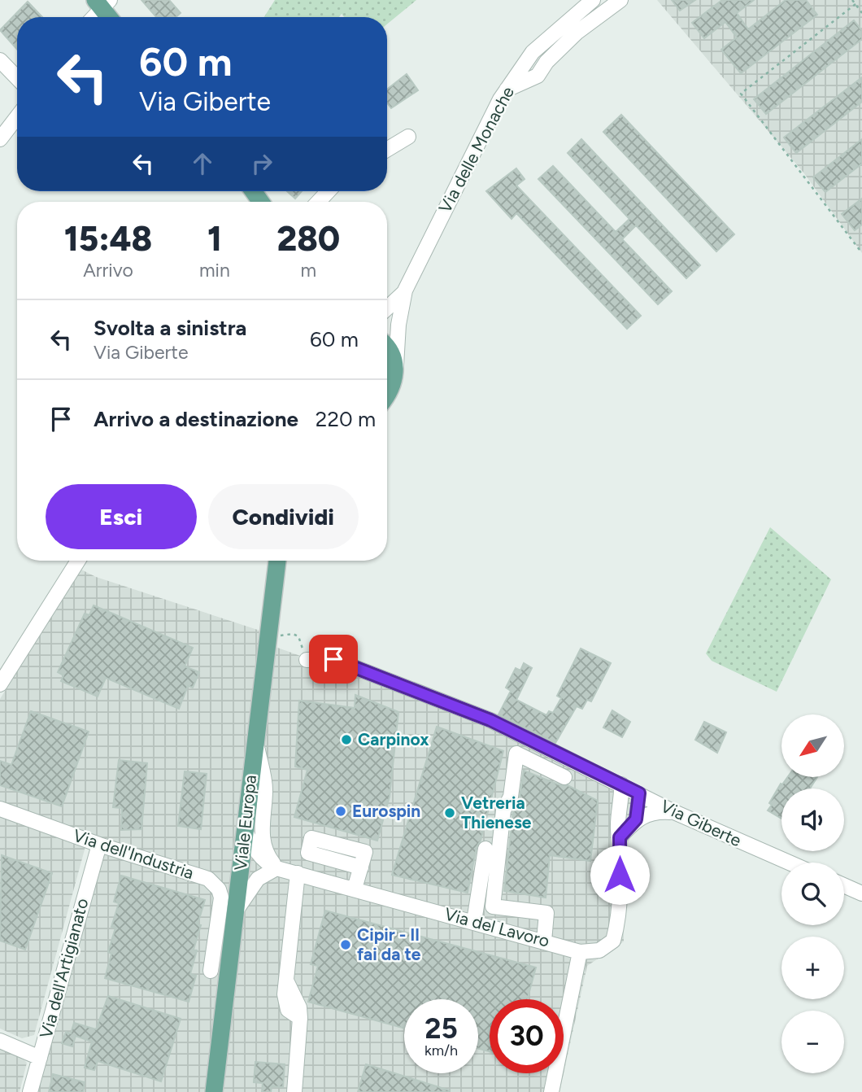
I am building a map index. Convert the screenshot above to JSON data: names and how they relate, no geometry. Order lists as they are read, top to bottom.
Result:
{
  "streets": {
    "main road": ["Viale Europa"],
    "street": [
      "Via delle Monache",
      "Via Giberte",
      "Via dell'Industria",
      "Via del Lavoro",
      "Via dell'Artigianato"
    ]
  },
  "crossings": [
    ["Viale Europa", "Via del Lavoro"],
    ["Via dell'Industria", "Via dell'Artigianato"]
  ],
  "places": [
    "Carpinox",
    "Eurospin",
    "Vetreria Thienese",
    "Cipir - Il fai da te"
  ],
  "north": "bottom left",
  "page": {
    "turn": ["60 m", "Via Giberte"],
    "eta": [
      "15:48",
      "Arrivo",
      "1",
      "min",
      "280",
      "m"
    ],
    "list": [
      {
        "name": "Svolta a sinistra",
        "note": "Via Giberte",
        "value": "60 m"
      },
      {
        "name": "Arrivo a destinazione",
        "value": "220 m"
      }
    ],
    "buttons": ["Esci", "Condividi"],
    "map_buttons": ["+", "−"],
    "speed": "25 km/h",
    "limit": "30"
  }
}
